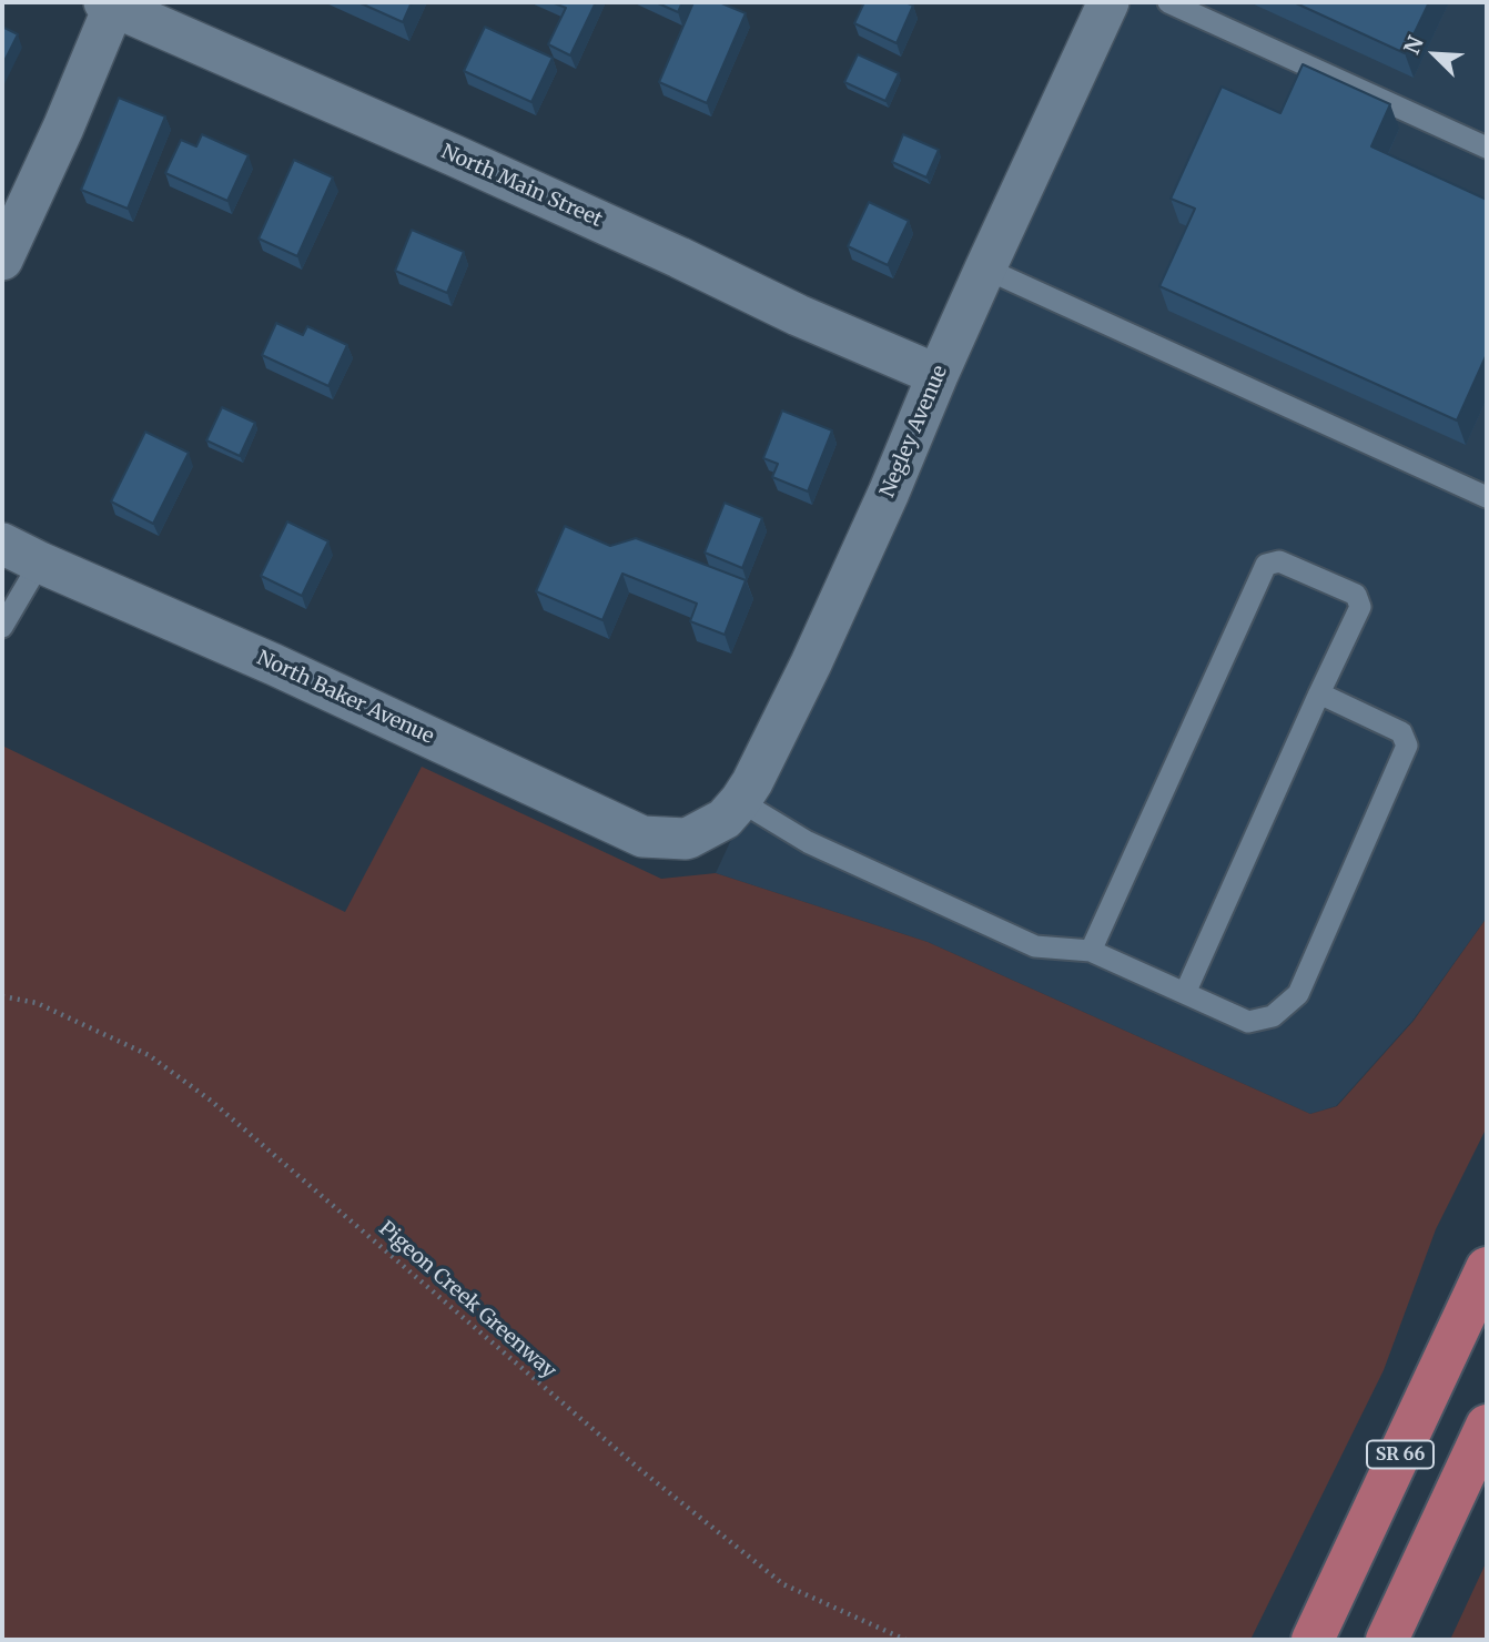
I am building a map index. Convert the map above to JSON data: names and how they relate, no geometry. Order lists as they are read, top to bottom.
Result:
{
  "streets": {
    "main road": ["SR 66"],
    "street": ["North Main Street", "Negley Avenue", "North Baker Avenue"],
    "path": ["Pigeon Creek Greenway"]
  },
  "crossings": [
    ["North Main Street", "Negley Avenue"],
    ["Negley Avenue", "North Baker Avenue"]
  ],
  "north": "top left"
}
